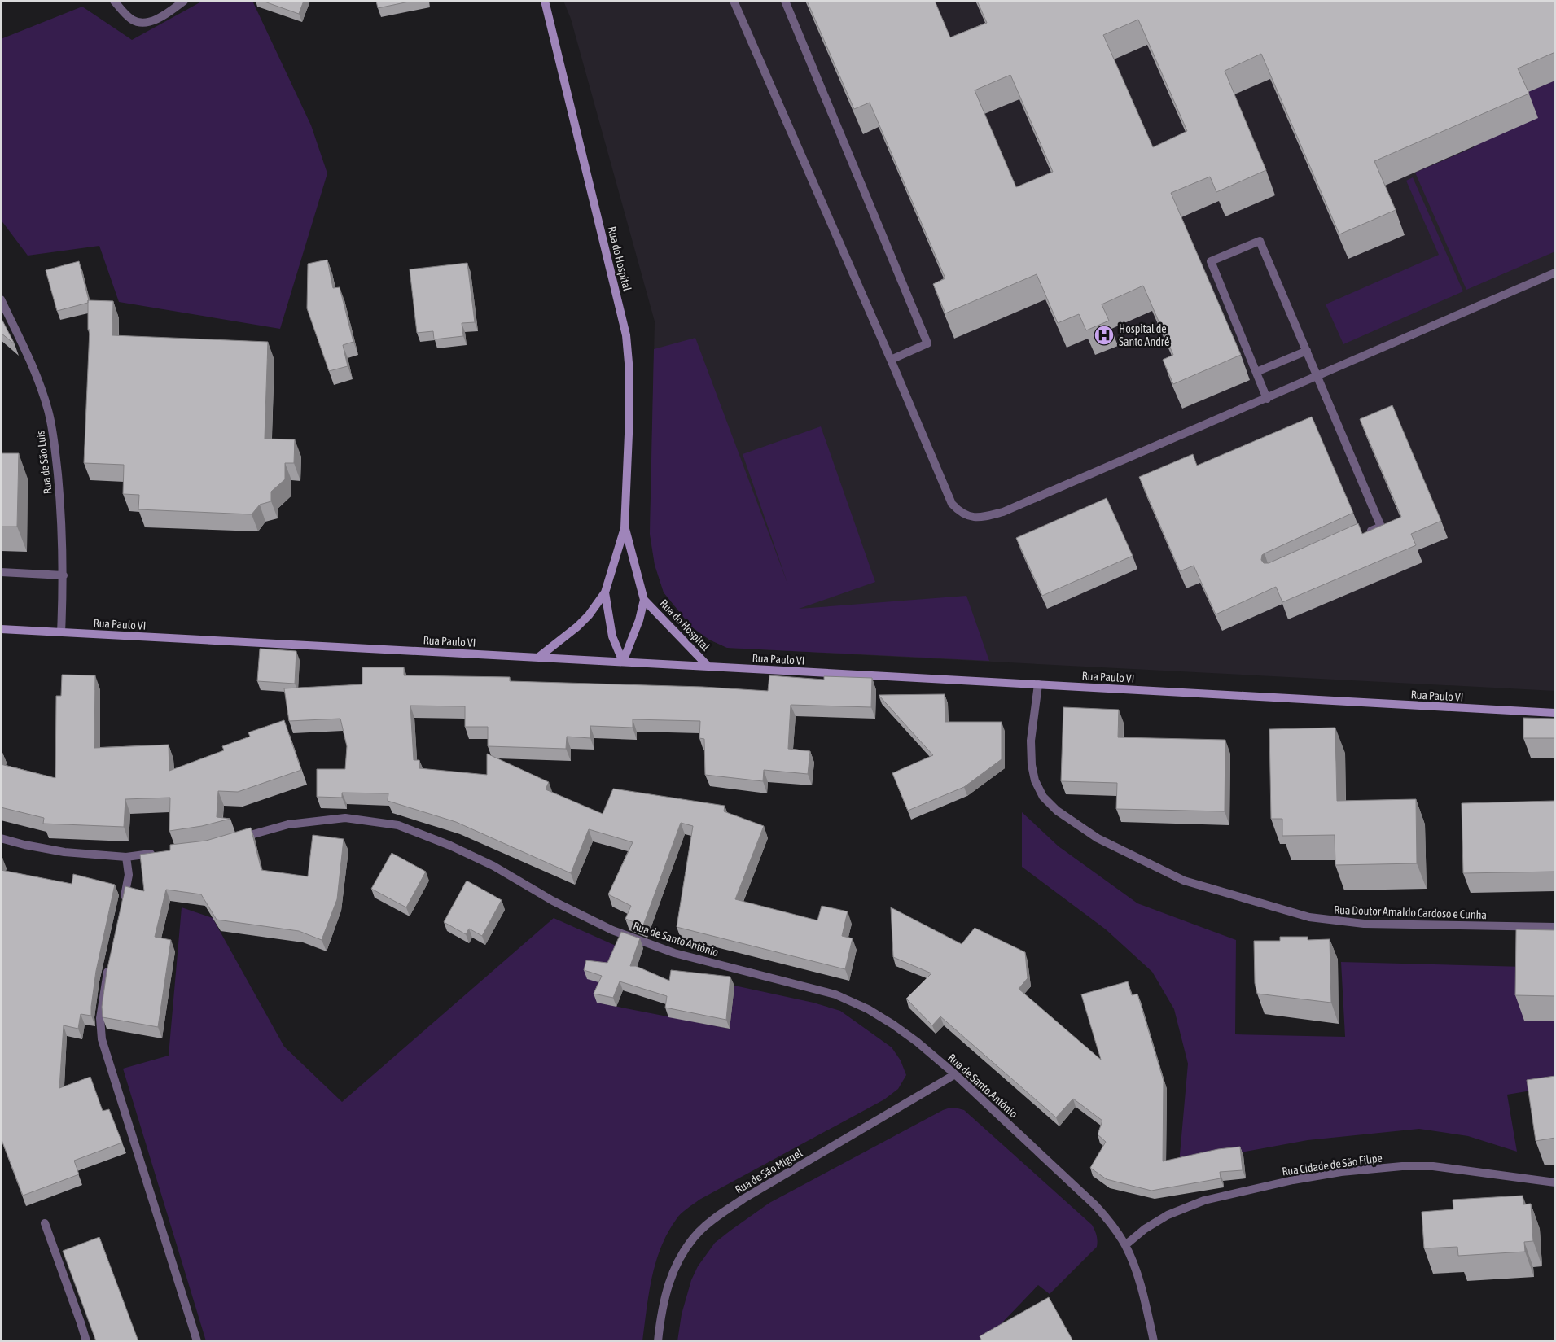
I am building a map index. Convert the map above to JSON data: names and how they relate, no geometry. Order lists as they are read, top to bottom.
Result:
{
  "streets": {
    "main road": ["Rua do Hospital", "Rua Paulo VI"],
    "street": [
      "Rua de São Luís",
      "Rua Doutor Arnaldo Cardoso e Cunha",
      "Rua de Santo António",
      "Rua Cidade de São Filipe",
      "Rua de São Miguel"
    ]
  },
  "crossings": [
    ["Rua do Hospital", "Rua Paulo VI"],
    ["Rua de São Luís", "Rua Paulo VI"],
    ["Rua Paulo VI", "Rua Doutor Arnaldo Cardoso e Cunha"],
    ["Rua de Santo António", "Rua Cidade de São Filipe"],
    ["Rua de Santo António", "Rua de São Miguel"]
  ],
  "places": {
    "hospital": ["Hospital de Santo André"]
  }
}
